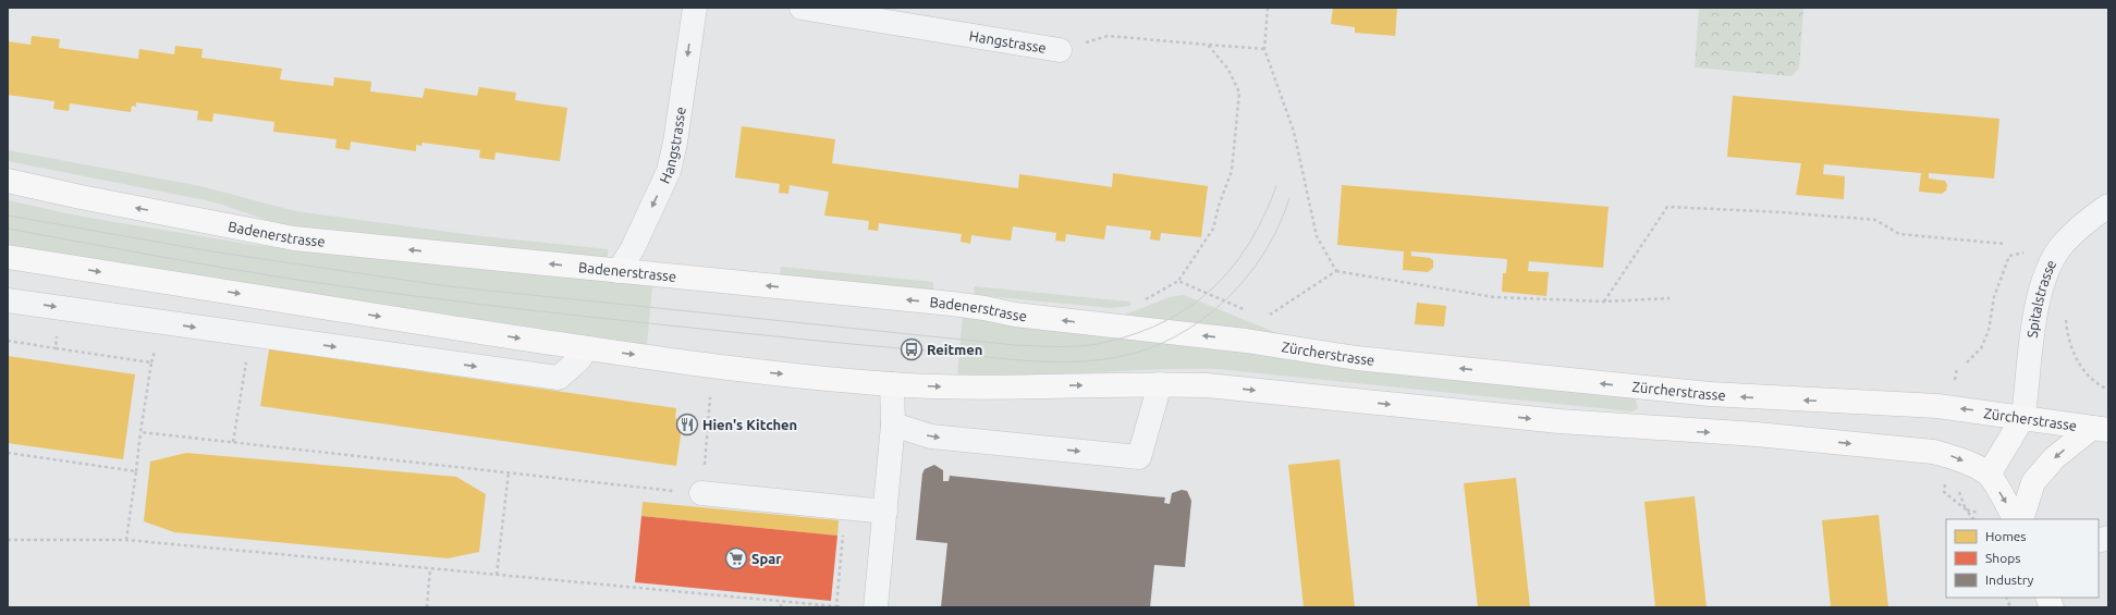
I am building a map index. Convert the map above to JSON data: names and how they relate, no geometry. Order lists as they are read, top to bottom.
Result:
{
  "streets": {
    "main road": ["Badenerstrasse", "Zürcherstrasse"],
    "street": ["Hangstrasse", "Spitalstrasse"]
  },
  "crossings": [
    ["Hangstrasse", "Badenerstrasse"],
    ["Badenerstrasse", "Zürcherstrasse"],
    ["Spitalstrasse", "Zürcherstrasse"]
  ],
  "one_way": ["Hangstrasse"],
  "places": {
    "bus stop": ["Reitmen"],
    "restaurant": ["Hien's Kitchen"],
    "supermarket": ["Spar"]
  },
  "legend": ["Homes", "Shops", "Industry"]
}
